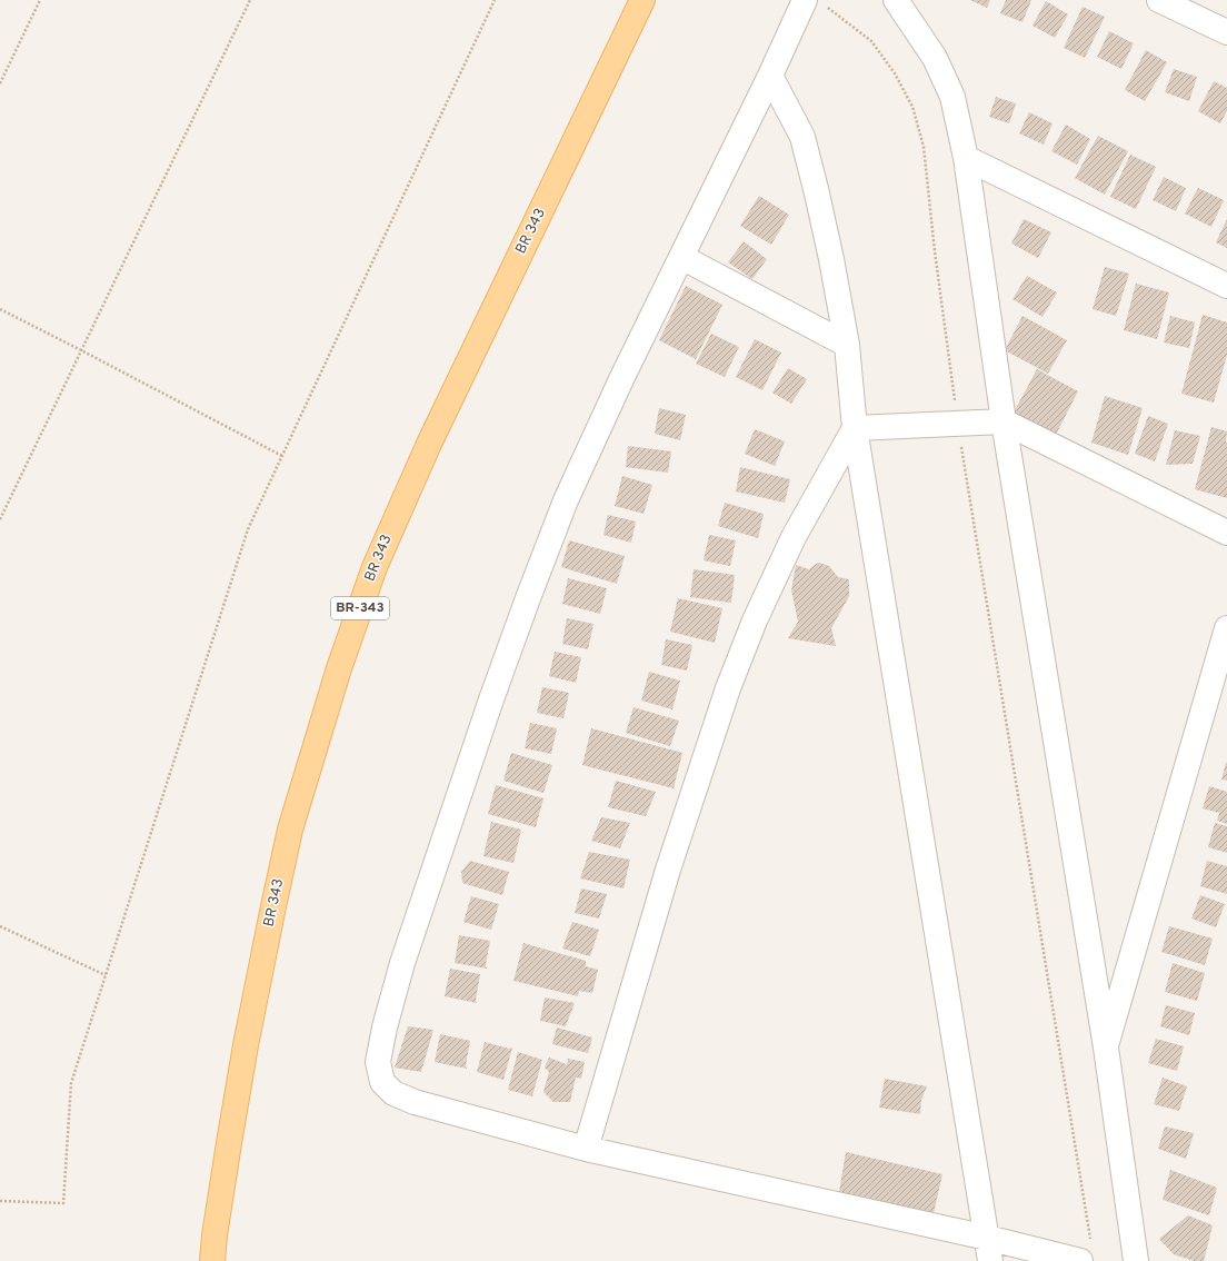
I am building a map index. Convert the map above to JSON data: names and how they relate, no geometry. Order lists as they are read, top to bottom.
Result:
{
  "streets": {
    "main road": ["BR 343", "BR-343"]
  }
}
